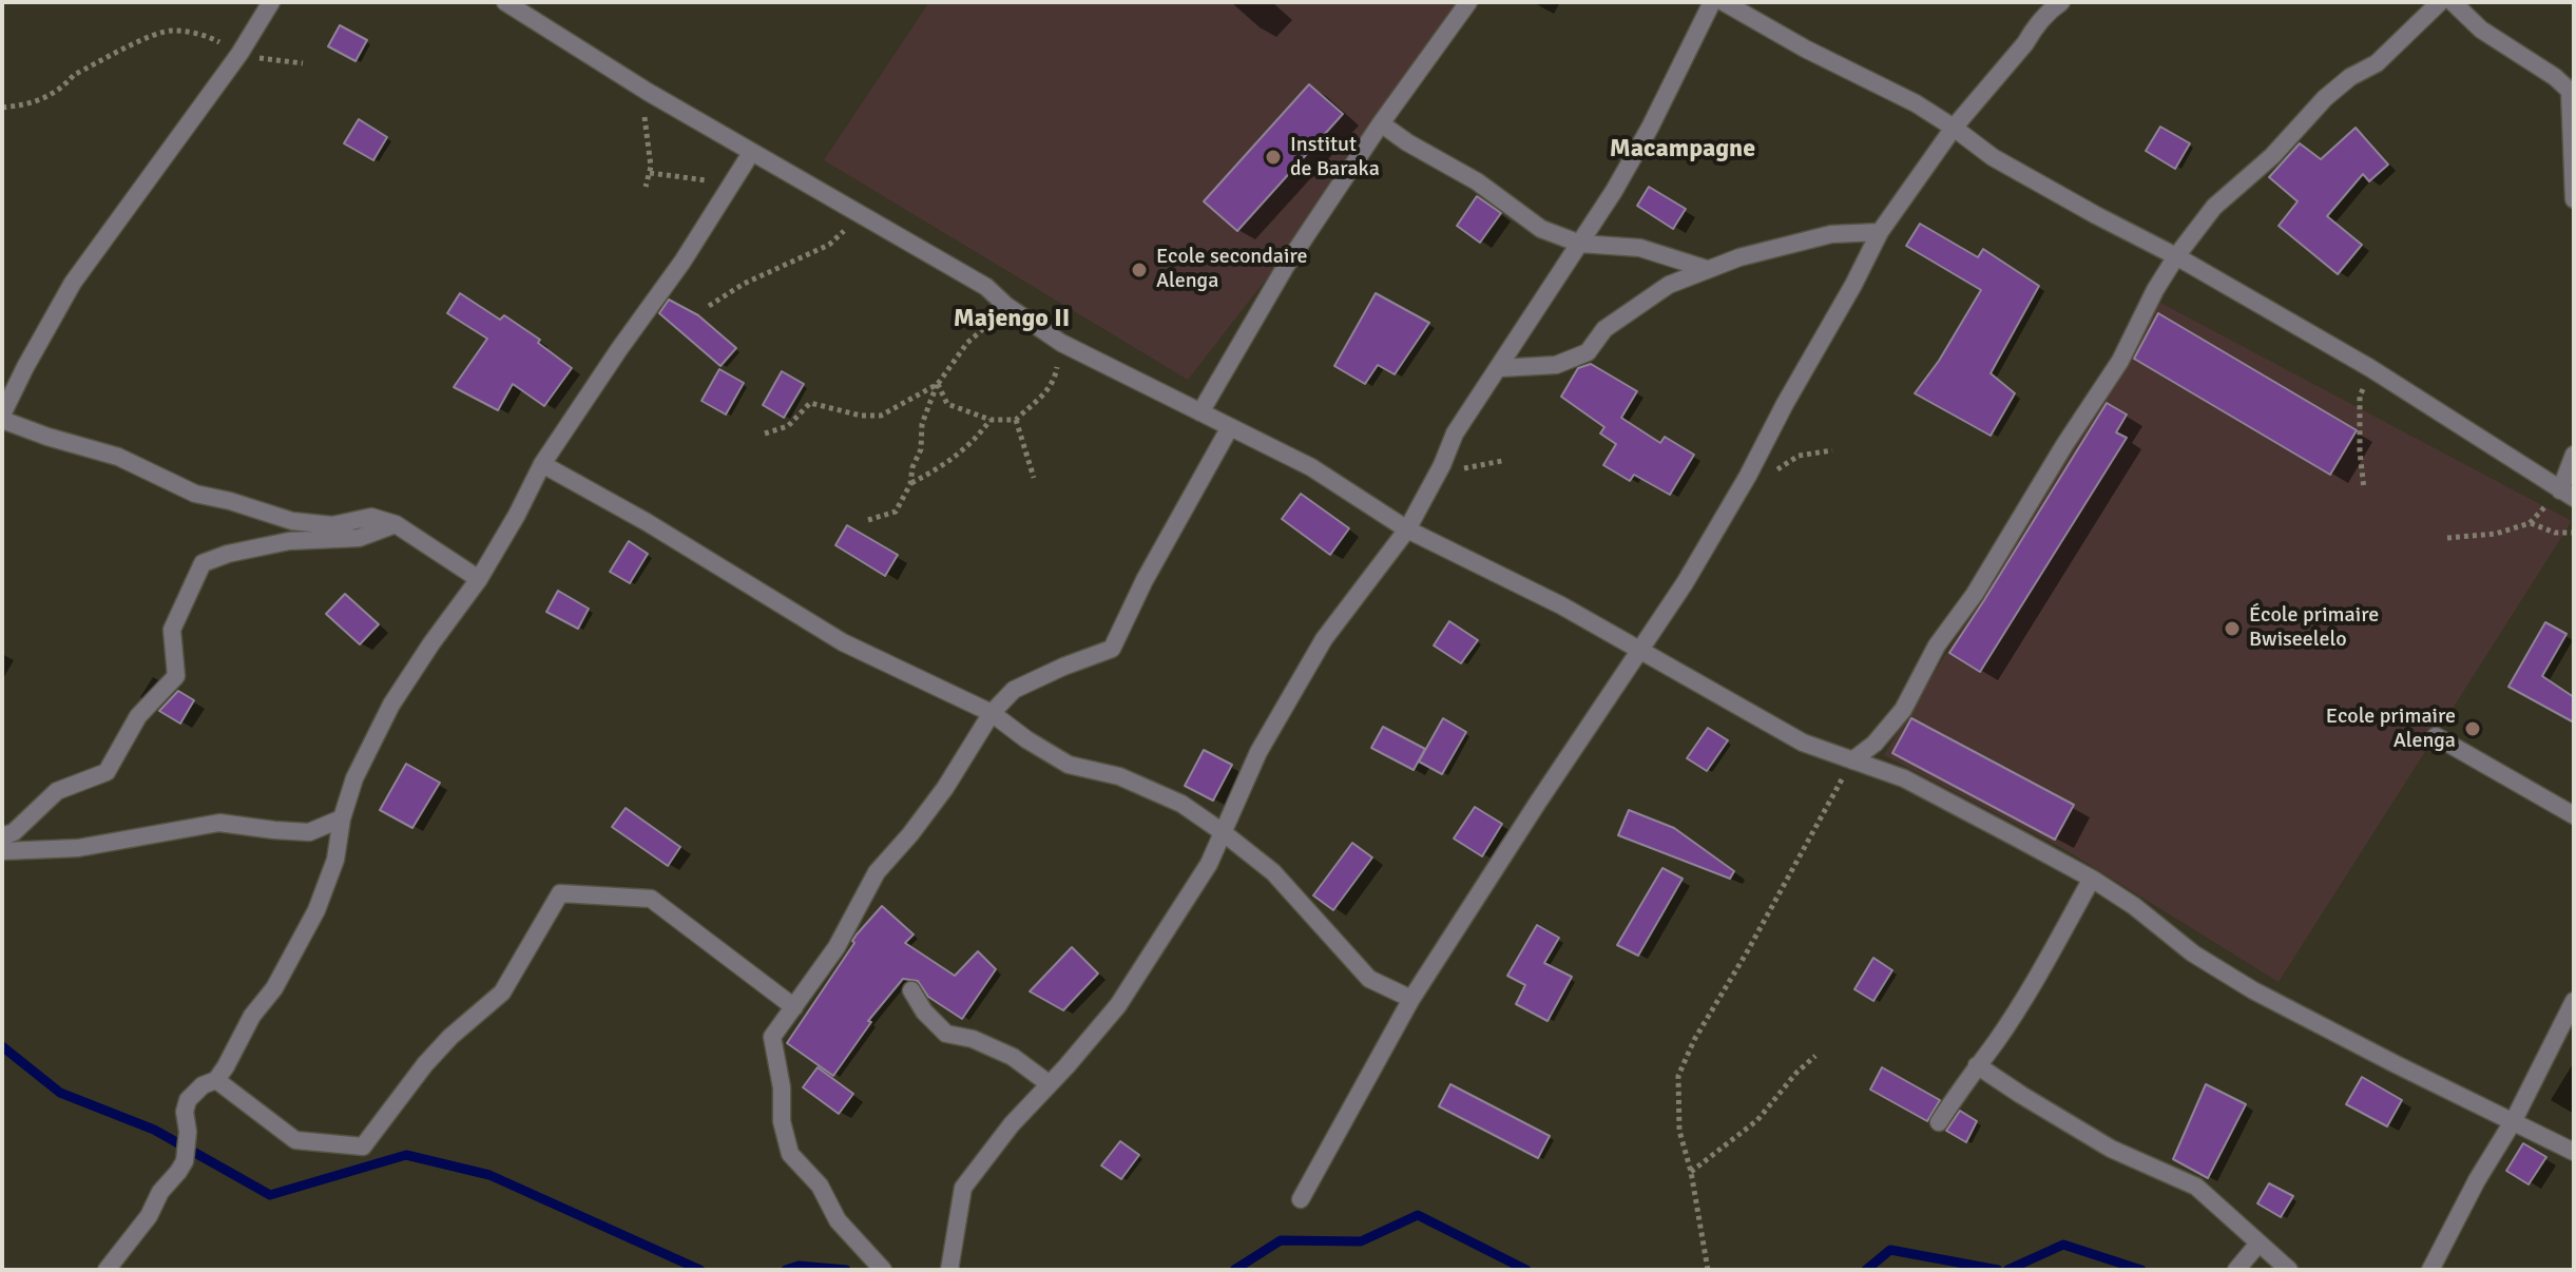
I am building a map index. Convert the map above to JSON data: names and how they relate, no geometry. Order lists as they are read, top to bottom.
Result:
{
  "districts": ["Macampagne", "Majengo II"],
  "places": [
    "Institut de Baraka",
    "Ecole secondaire Alenga",
    "École primaire Bwiseelelo",
    "Ecole primaire Alenga"
  ]
}
